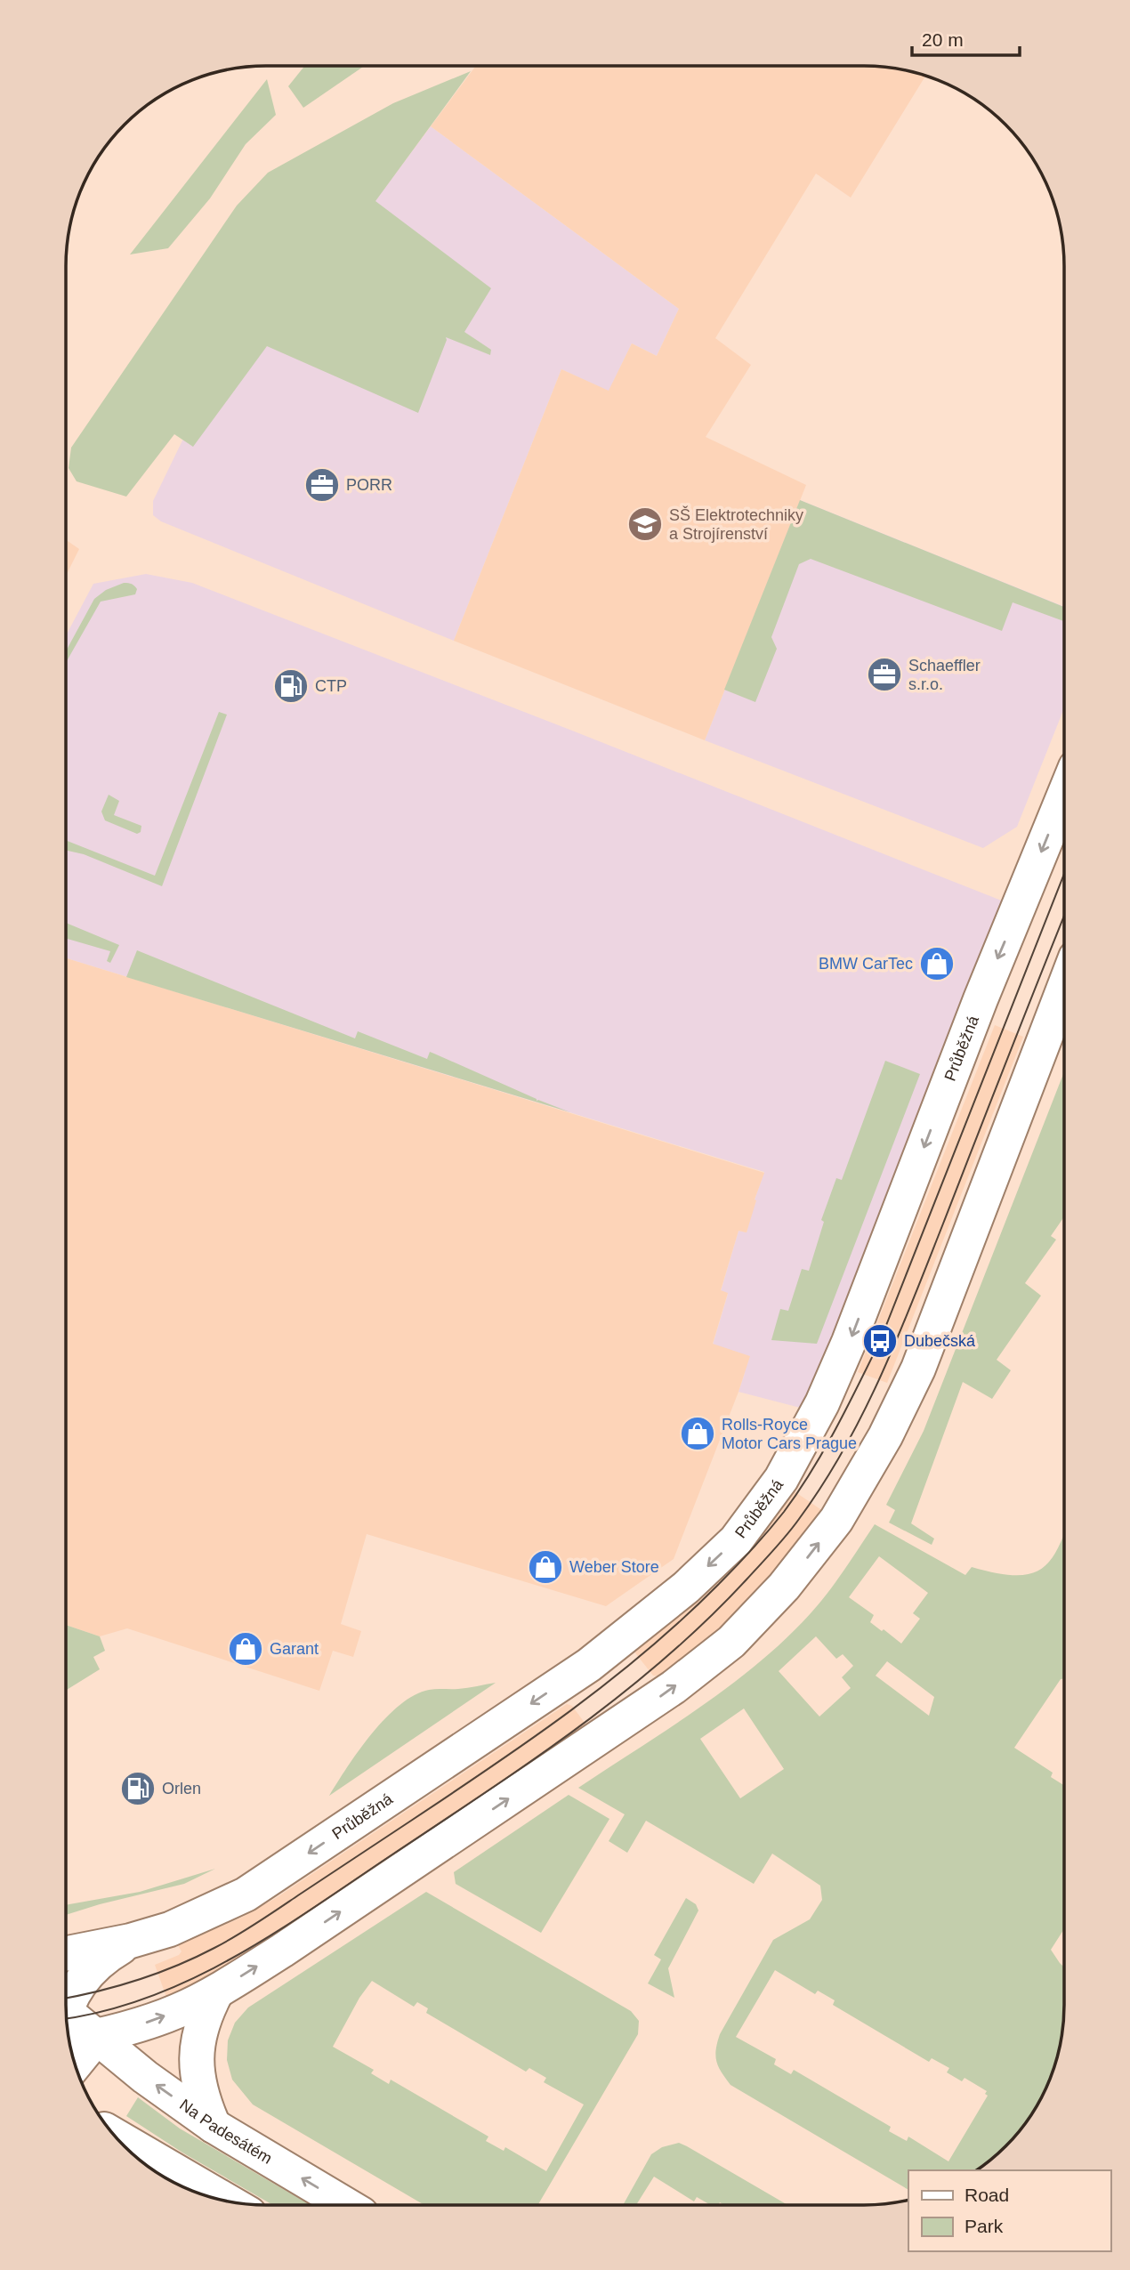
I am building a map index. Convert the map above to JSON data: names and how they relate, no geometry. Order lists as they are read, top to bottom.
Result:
{
  "streets": {
    "main road": ["Průběžná", "Na Padesátém"]
  },
  "crossings": [
    ["Průběžná", "Na Padesátém"]
  ],
  "places": {
    "office": ["PORR", "Schaeffler s.r.o."],
    "school or university": ["SŠ Elektrotechniky a Strojírenství"],
    "fuel station": ["CTP", "Orlen"],
    "shop": [
      "BMW CarTec",
      "Rolls-Royce Motor Cars Prague",
      "Weber Store",
      "Garant"
    ],
    "bus stop": ["Dubečská"]
  },
  "legend": ["Road", "Park"],
  "scale_bar": "20 m"
}
